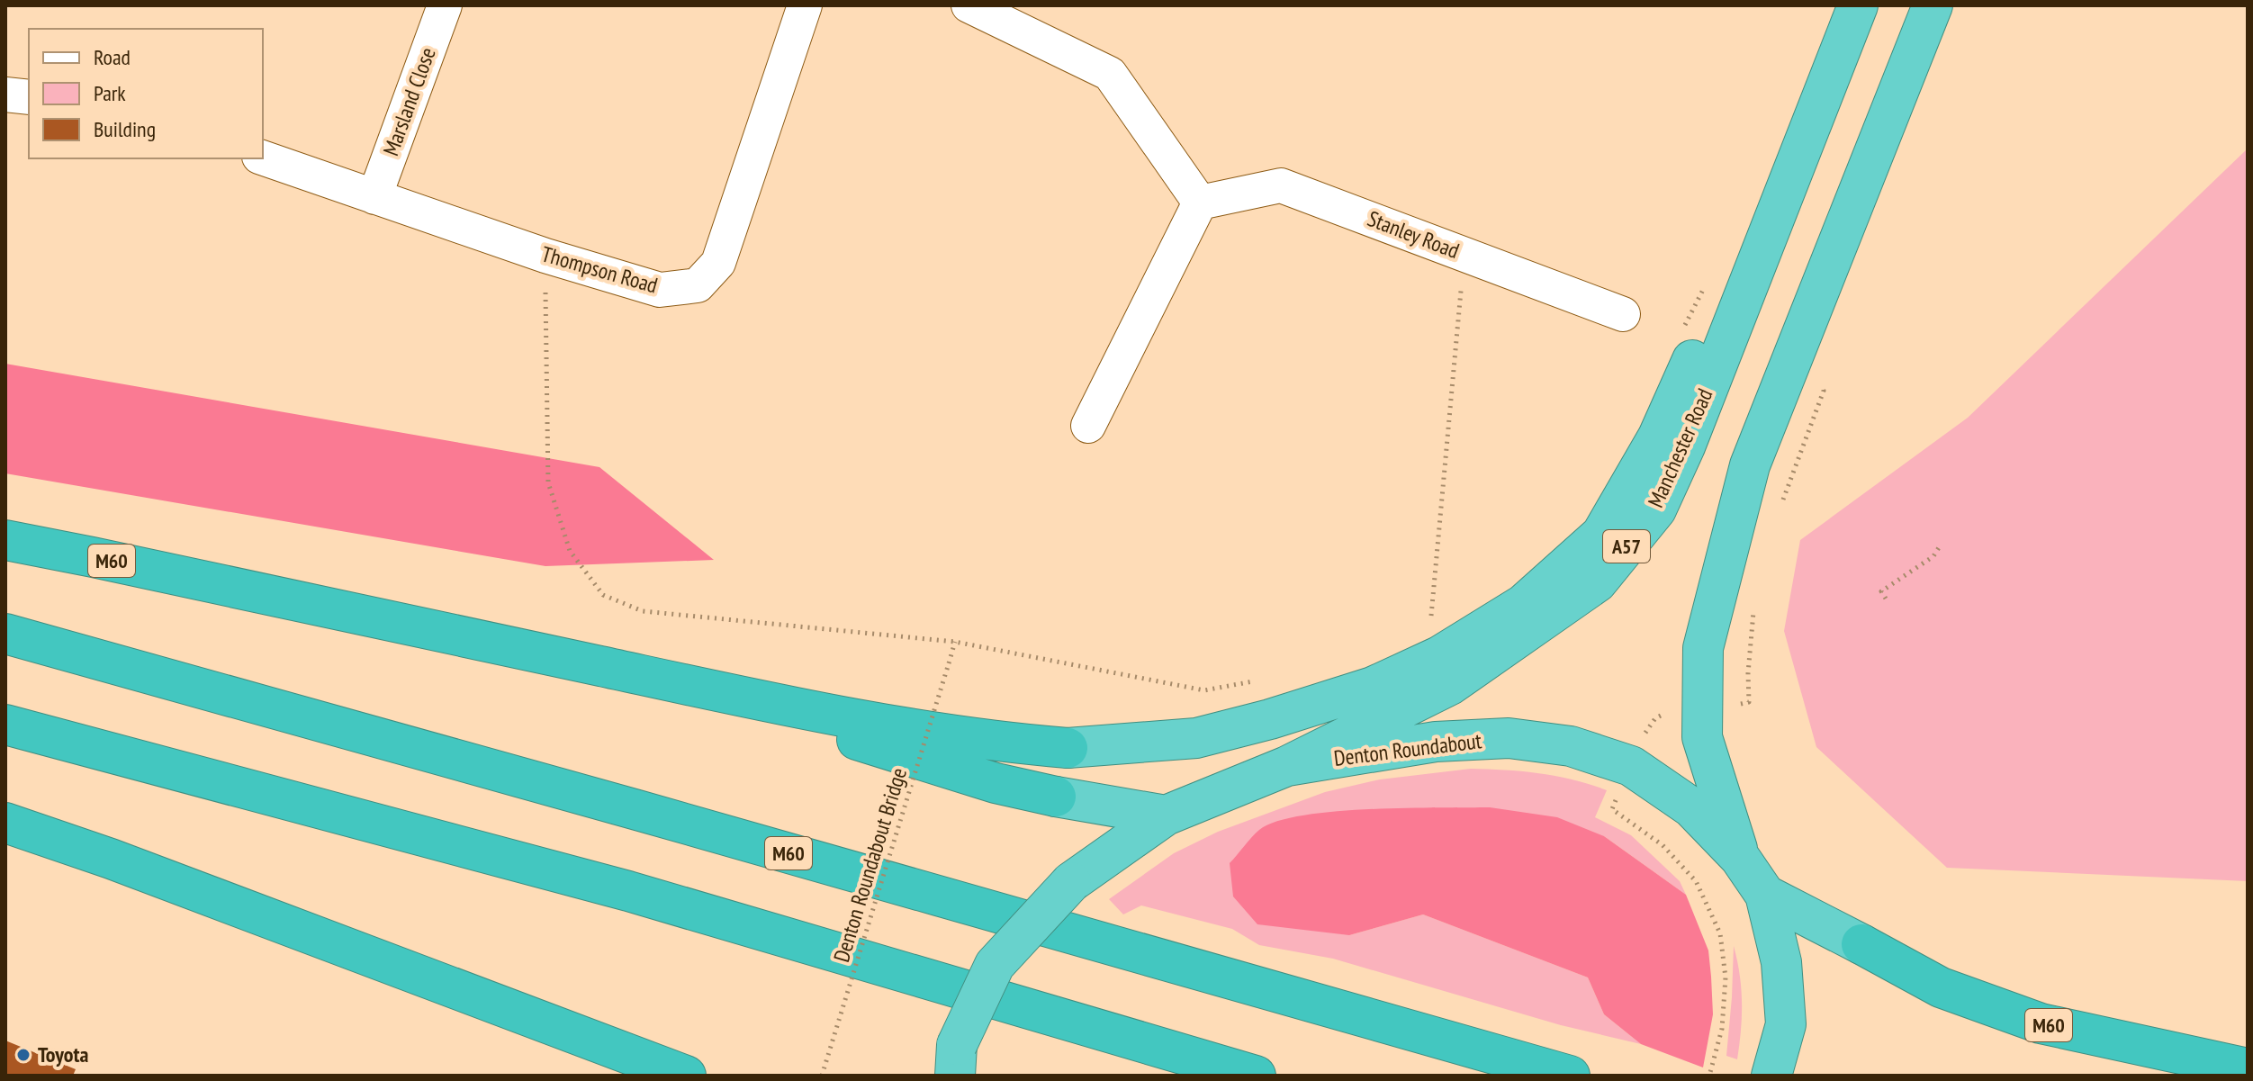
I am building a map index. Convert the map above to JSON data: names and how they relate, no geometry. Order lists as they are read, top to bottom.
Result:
{
  "streets": {
    "highway": [
      "Manchester Road",
      "A57",
      "M60",
      "Denton Roundabout"
    ],
    "street": ["Marsland Close", "Stanley Road", "Thompson Road"],
    "path": ["Denton Roundabout Bridge"]
  },
  "crossings": [
    ["Marsland Close", "Thompson Road"],
    ["Manchester Road", "M60"],
    ["Manchester Road", "Denton Roundabout"],
    ["M60", "Denton Roundabout"]
  ],
  "places": ["Toyota"],
  "legend": ["Road", "Park", "Building"]
}
